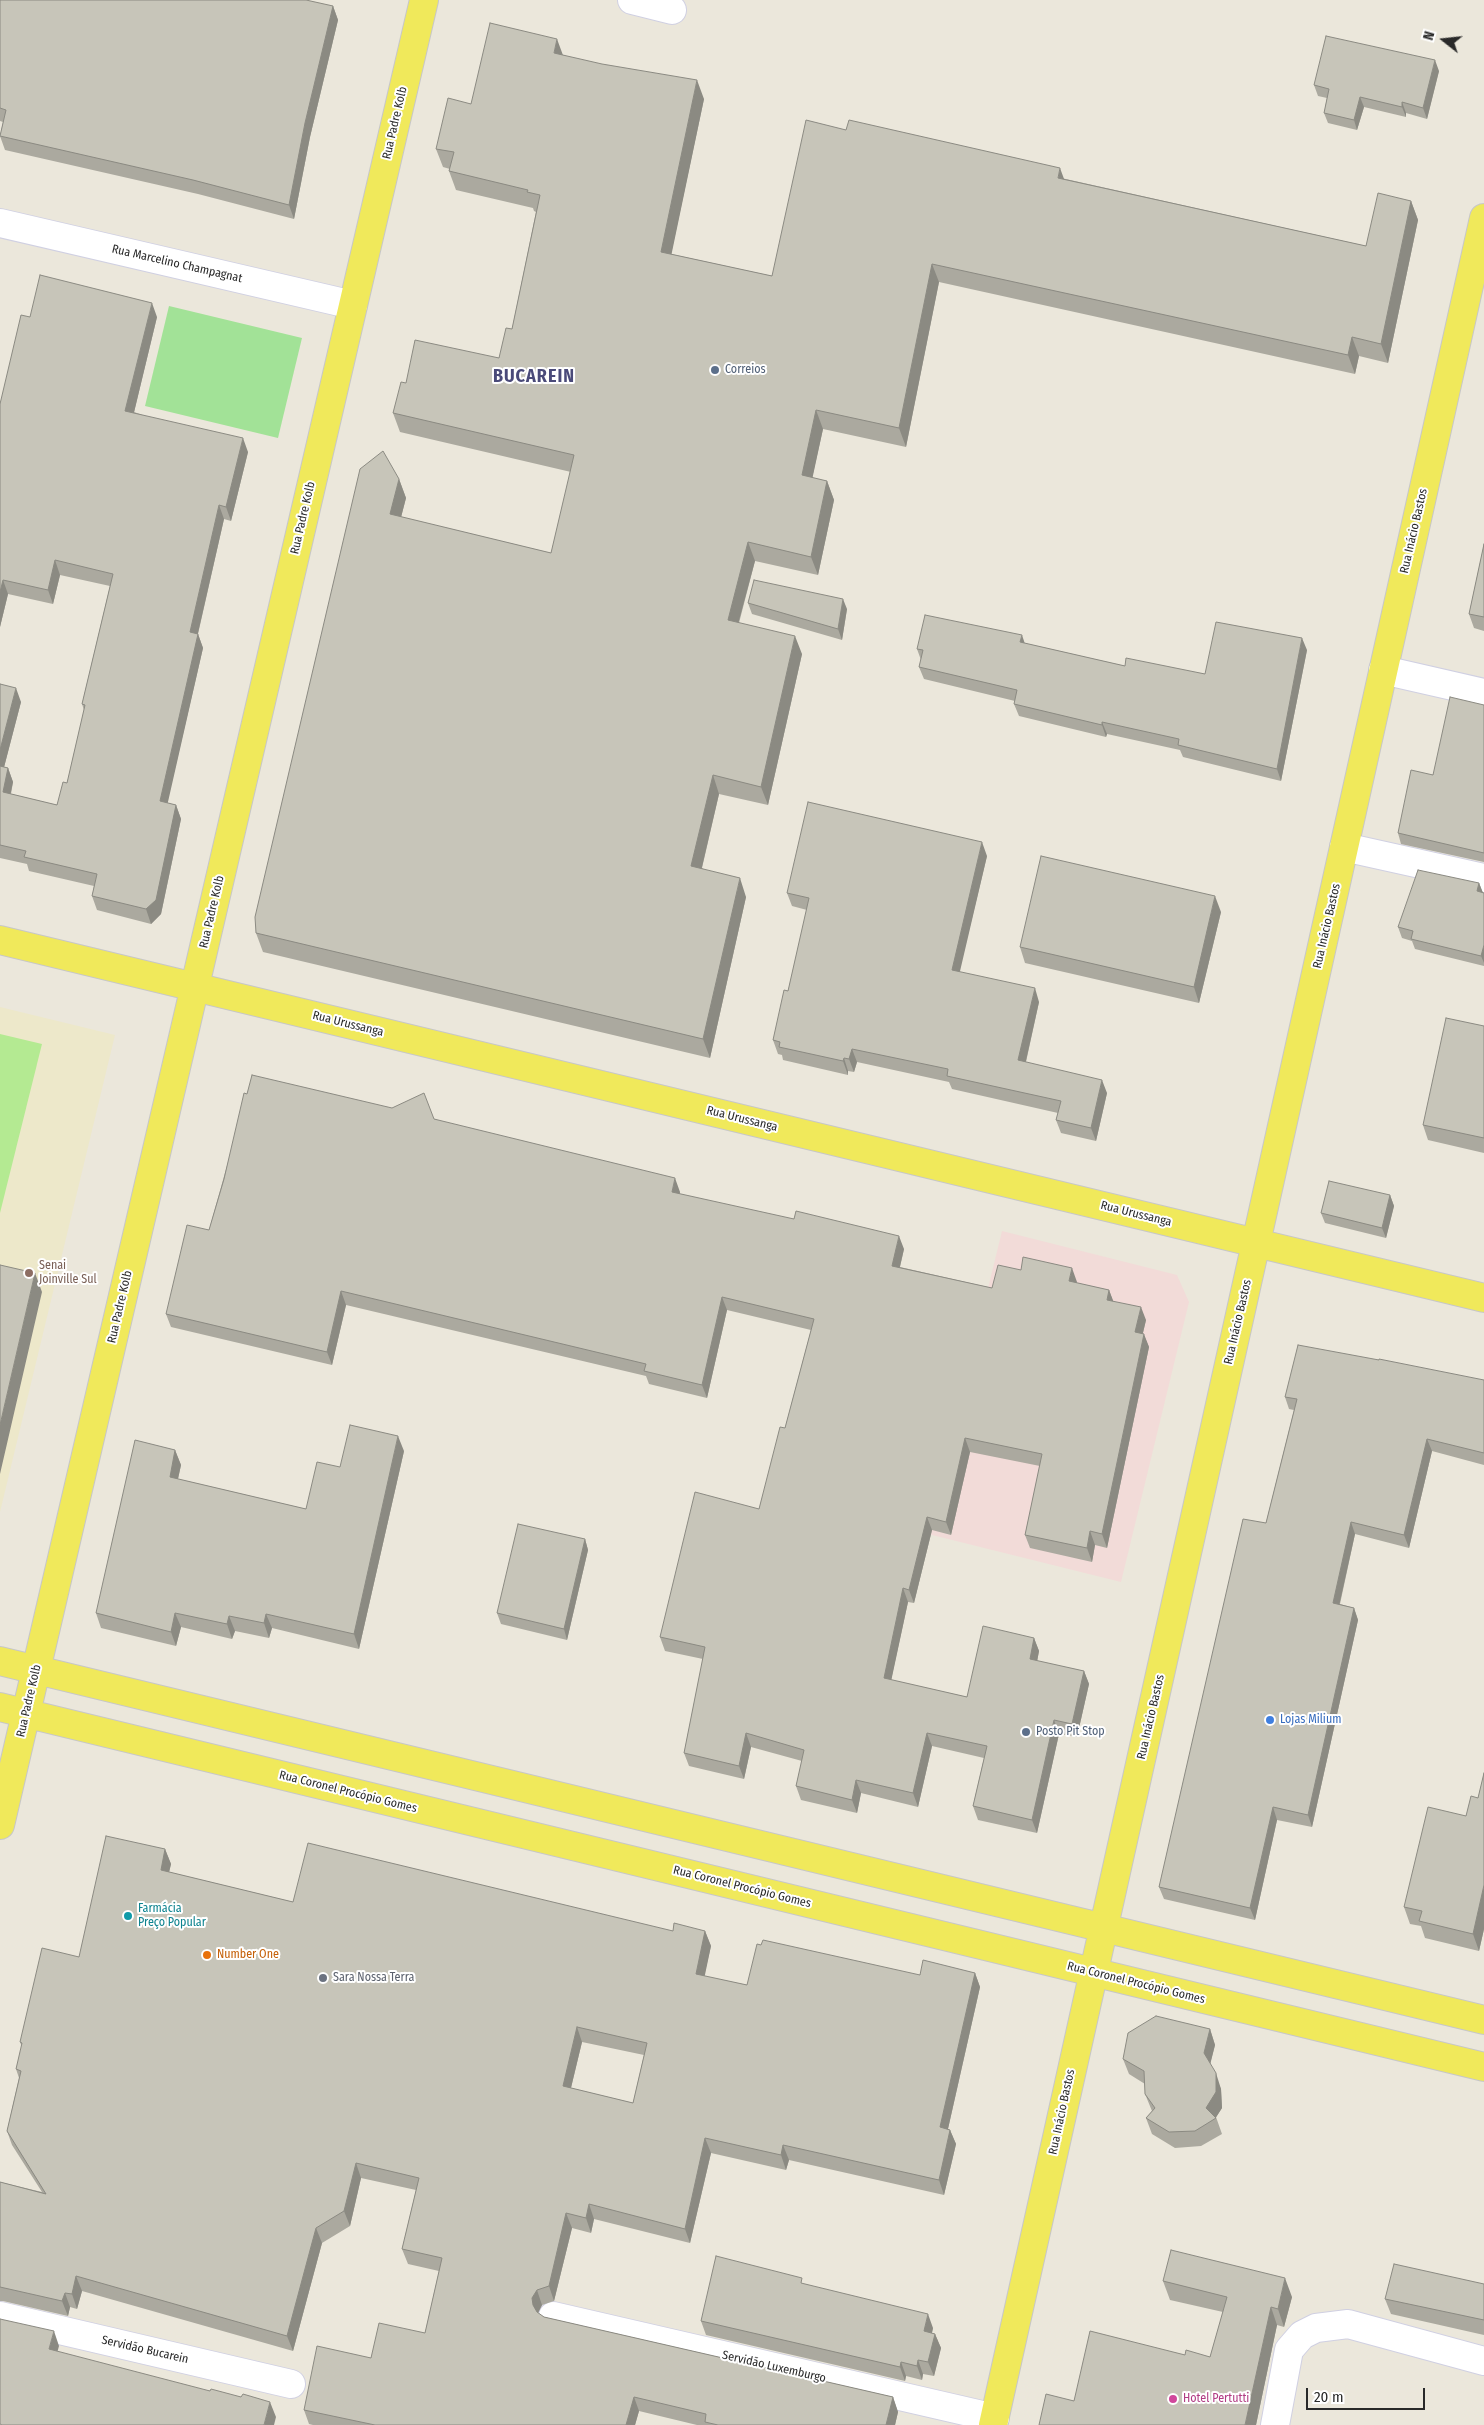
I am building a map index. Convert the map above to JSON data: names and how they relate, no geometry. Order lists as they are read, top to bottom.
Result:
{
  "streets": {
    "main road": [
      "Rua Padre Kolb",
      "Rua Inácio Bastos",
      "Rua Urussanga",
      "Rua Coronel Procópio Gomes"
    ],
    "street": ["Rua Marcelino Champagnat", "Servidão Bucarein", "Servidão Luxemburgo"]
  },
  "crossings": [
    ["Rua Padre Kolb", "Rua Marcelino Champagnat"],
    ["Rua Padre Kolb", "Rua Urussanga"],
    ["Rua Padre Kolb", "Rua Coronel Procópio Gomes"],
    ["Rua Inácio Bastos", "Rua Urussanga"],
    ["Rua Inácio Bastos", "Rua Coronel Procópio Gomes"],
    ["Rua Inácio Bastos", "Servidão Luxemburgo"]
  ],
  "districts": ["BUCAREIN"],
  "places": [
    "Correios",
    "Senai Joinville Sul",
    "Lojas Milium",
    "Posto Pit Stop",
    "Farmácia Preço Popular",
    "Number One",
    "Sara Nossa Terra",
    "Hotel Pertutti"
  ],
  "scale_bar": "20 m",
  "north": "left"
}
